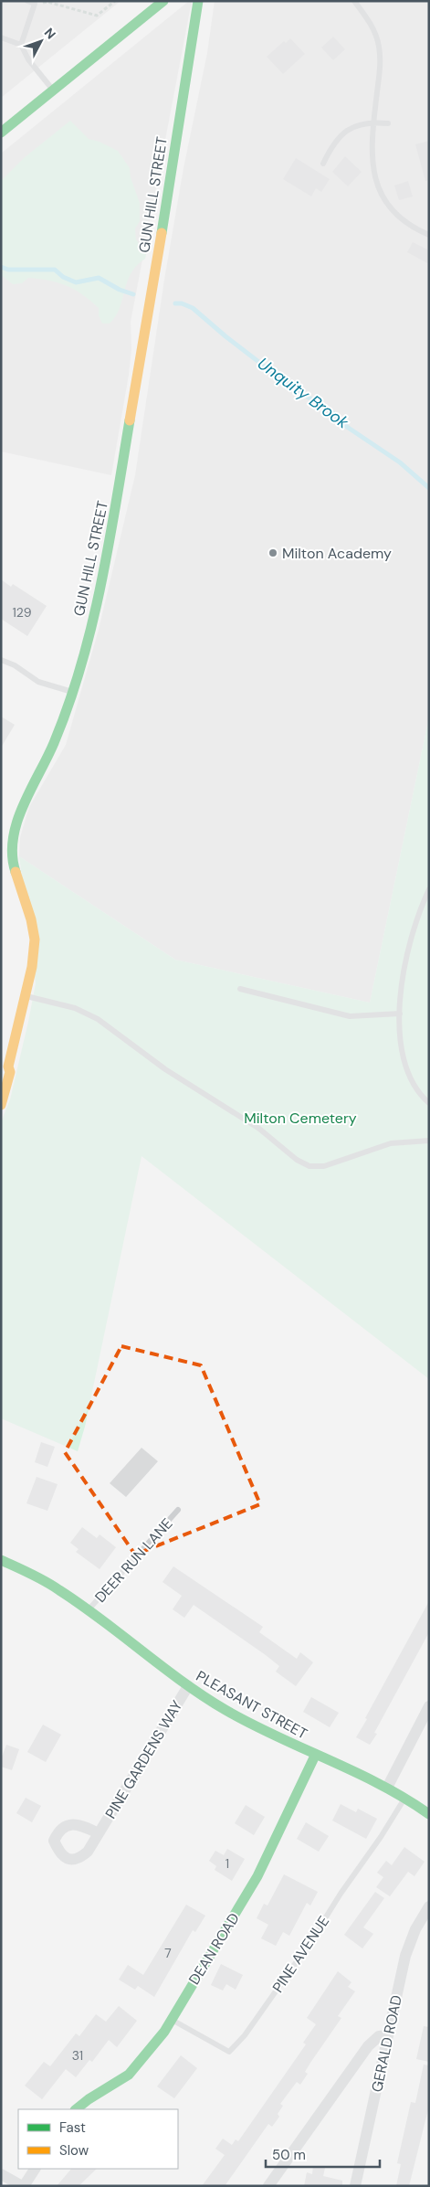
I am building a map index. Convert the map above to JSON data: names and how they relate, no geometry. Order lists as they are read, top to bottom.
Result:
{
  "streets": {
    "street": [
      "GUN HILL STREET",
      "PLEASANT STREET",
      "PINE GARDENS WAY",
      "DEAN ROAD",
      "GERALD ROAD"
    ],
    "lane": ["DEER RUN LANE", "PINE AVENUE"]
  },
  "crossings": [
    ["DEER RUN LANE", "PLEASANT STREET"],
    ["PLEASANT STREET", "PINE GARDENS WAY"],
    ["PLEASANT STREET", "DEAN ROAD"],
    ["PLEASANT STREET", "PINE AVENUE"],
    ["DEAN ROAD", "PINE AVENUE"]
  ],
  "water": ["Unquity Brook"],
  "parks": ["Milton Cemetery"],
  "places": ["Milton Academy"],
  "house_numbers": [
    "129",
    "1",
    "7",
    "31"
  ],
  "legend": ["Fast", "Slow"],
  "scale_bar": "50 m",
  "north": "top right"
}
